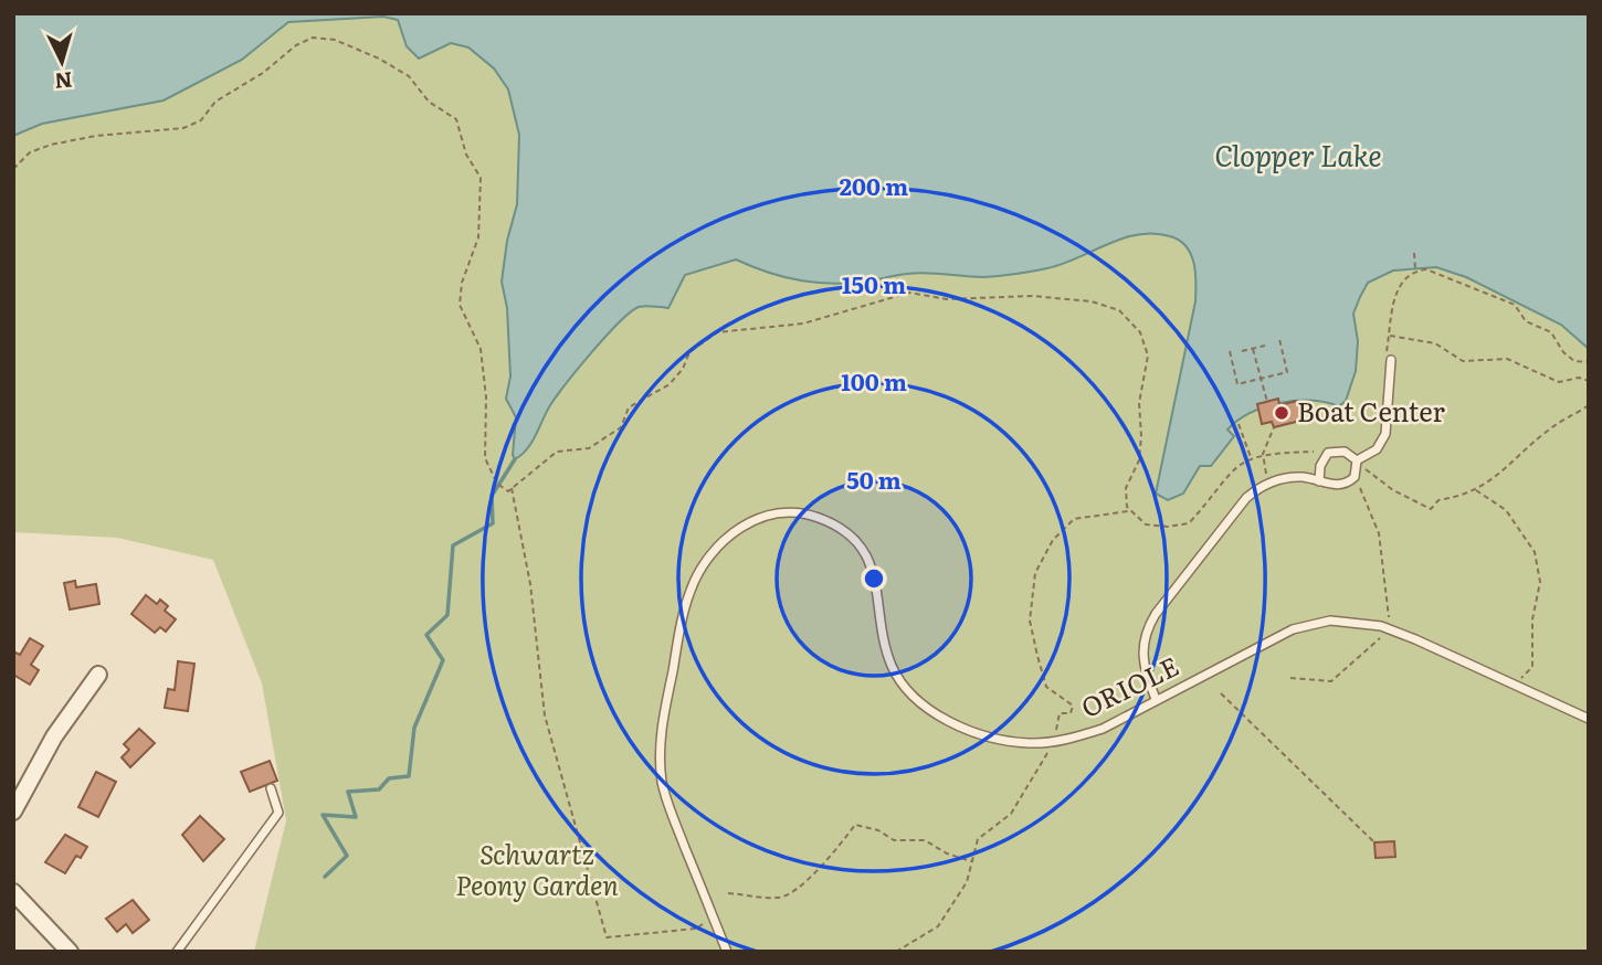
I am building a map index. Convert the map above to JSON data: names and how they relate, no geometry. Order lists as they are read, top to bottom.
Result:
{
  "streets": {
    "lane": ["ORIOLE"]
  },
  "water": ["Clopper Lake"],
  "parks": ["Schwartz Peony Garden"],
  "places": ["Boat Center"],
  "north": "bottom",
  "rings": [
    "200 m",
    "150 m",
    "100 m",
    "50 m"
  ]
}
